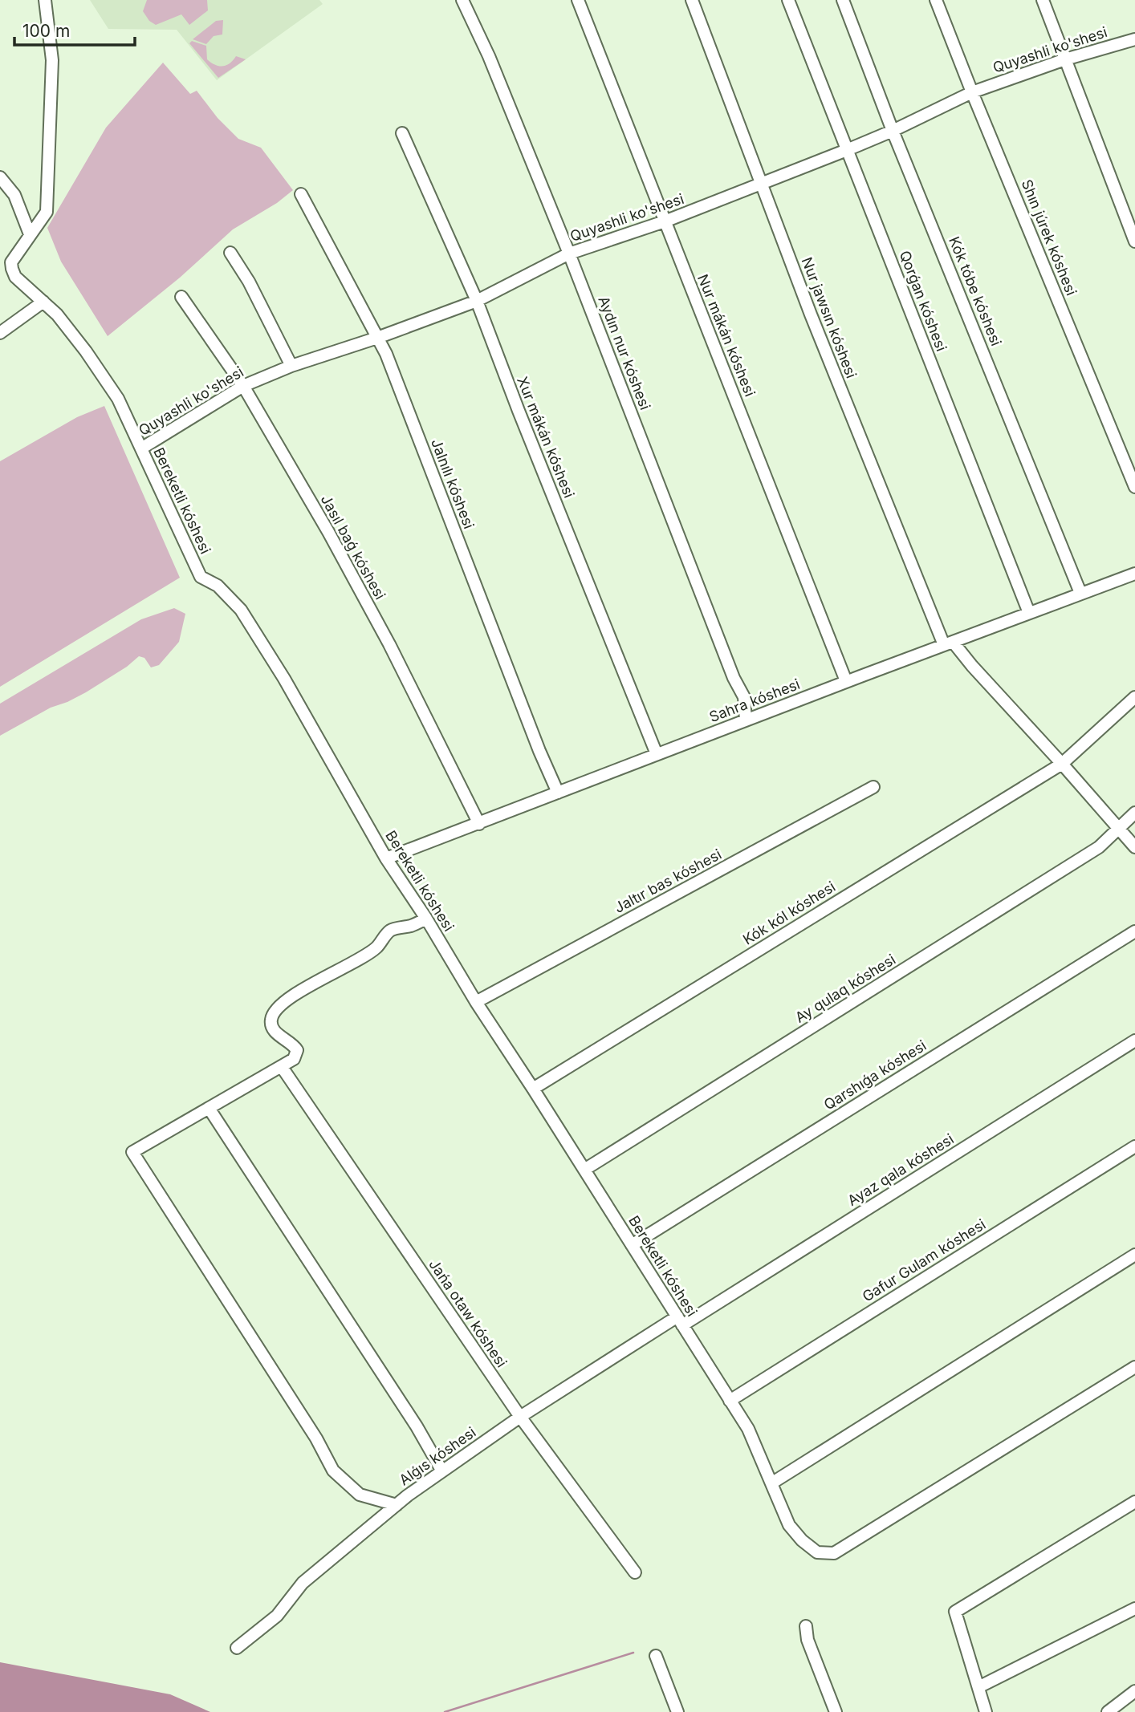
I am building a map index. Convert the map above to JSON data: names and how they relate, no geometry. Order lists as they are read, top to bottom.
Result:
{
  "streets": {
    "street": [
      "Quyashli ko'shesi",
      "Shın júrek kóshesi",
      "Kók tóbe kóshesi",
      "Qorǵan kóshesi",
      "Nur jawsın kóshesi",
      "Nur mákán kóshesi",
      "Aydın nur kóshesi",
      "Xur mákán kóshesi",
      "Jalnılı kóshesi",
      "Bereketli kóshesi",
      "Jasıl baǵ kóshesi",
      "Sahra kóshesi",
      "Jaltır bas kóshesi",
      "Kók kól kóshesi",
      "Ay qulaq kóshesi",
      "Qarshıǵa kóshesi",
      "Ayaz qala kóshesi",
      "Gafur Gulam kóshesi",
      "Jańa otaw kóshesi",
      "Alǵıs kóshesi"
    ]
  },
  "crossings": [
    ["Quyashli ko'shesi", "Shın júrek kóshesi"],
    ["Quyashli ko'shesi", "Kók tóbe kóshesi"],
    ["Quyashli ko'shesi", "Qorǵan kóshesi"],
    ["Quyashli ko'shesi", "Nur jawsın kóshesi"],
    ["Quyashli ko'shesi", "Nur mákán kóshesi"],
    ["Quyashli ko'shesi", "Aydın nur kóshesi"],
    ["Quyashli ko'shesi", "Xur mákán kóshesi"],
    ["Quyashli ko'shesi", "Jalnılı kóshesi"],
    ["Quyashli ko'shesi", "Bereketli kóshesi"],
    ["Quyashli ko'shesi", "Jasıl baǵ kóshesi"],
    ["Kók tóbe kóshesi", "Sahra kóshesi"],
    ["Qorǵan kóshesi", "Sahra kóshesi"],
    ["Nur jawsın kóshesi", "Sahra kóshesi"],
    ["Nur jawsın kóshesi", "Kók kól kóshesi"],
    ["Nur jawsın kóshesi", "Ay qulaq kóshesi"],
    ["Nur mákán kóshesi", "Sahra kóshesi"],
    ["Aydın nur kóshesi", "Sahra kóshesi"],
    ["Xur mákán kóshesi", "Sahra kóshesi"],
    ["Jalnılı kóshesi", "Sahra kóshesi"],
    ["Bereketli kóshesi", "Sahra kóshesi"],
    ["Bereketli kóshesi", "Jaltır bas kóshesi"],
    ["Bereketli kóshesi", "Kók kól kóshesi"],
    ["Bereketli kóshesi", "Ay qulaq kóshesi"],
    ["Bereketli kóshesi", "Qarshıǵa kóshesi"],
    ["Bereketli kóshesi", "Ayaz qala kóshesi"],
    ["Bereketli kóshesi", "Gafur Gulam kóshesi"],
    ["Bereketli kóshesi", "Alǵıs kóshesi"],
    ["Jasıl baǵ kóshesi", "Sahra kóshesi"],
    ["Ayaz qala kóshesi", "Alǵıs kóshesi"],
    ["Jańa otaw kóshesi", "Alǵıs kóshesi"]
  ],
  "scale_bar": "100 m"
}
